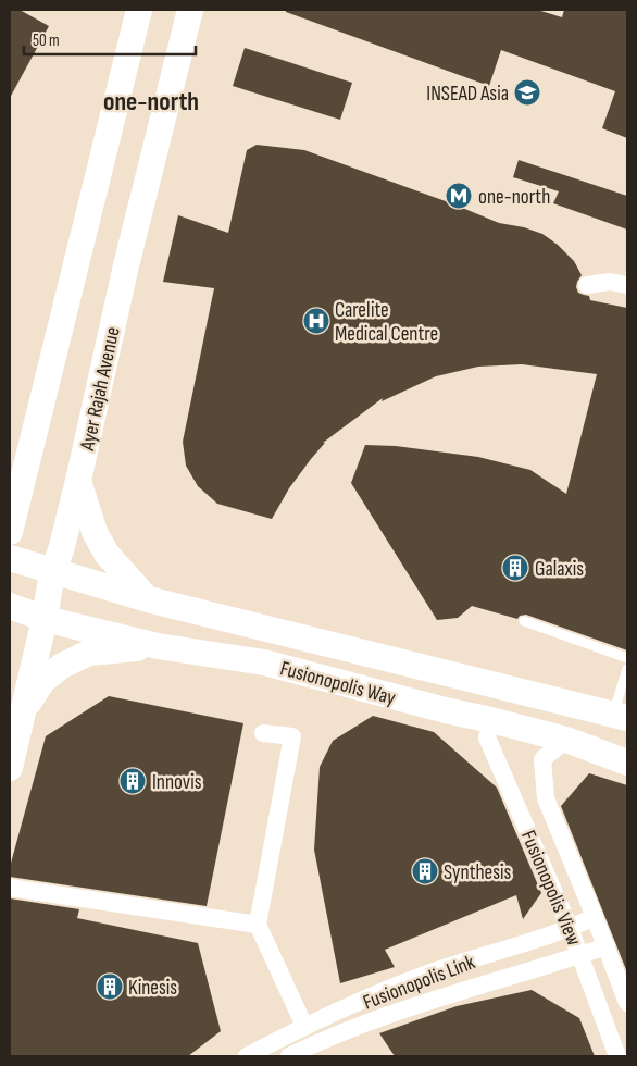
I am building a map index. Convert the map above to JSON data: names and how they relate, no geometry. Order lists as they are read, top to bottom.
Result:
{
  "streets": {
    "street": [
      "Ayer Rajah Avenue",
      "Fusionopolis Way",
      "Fusionopolis View",
      "Fusionopolis Link"
    ]
  },
  "crossings": [
    ["Ayer Rajah Avenue", "Fusionopolis Way"],
    ["Fusionopolis Way", "Fusionopolis View"],
    ["Fusionopolis View", "Fusionopolis Link"]
  ],
  "districts": ["one-north"],
  "places": {
    "school or university": ["INSEAD Asia"],
    "metro station": ["one-north"],
    "hospital": ["Carelite Medical Centre"],
    "building": [
      "Galaxis",
      "Innovis",
      "Synthesis",
      "Kinesis"
    ]
  },
  "scale_bar": "50 m"
}
